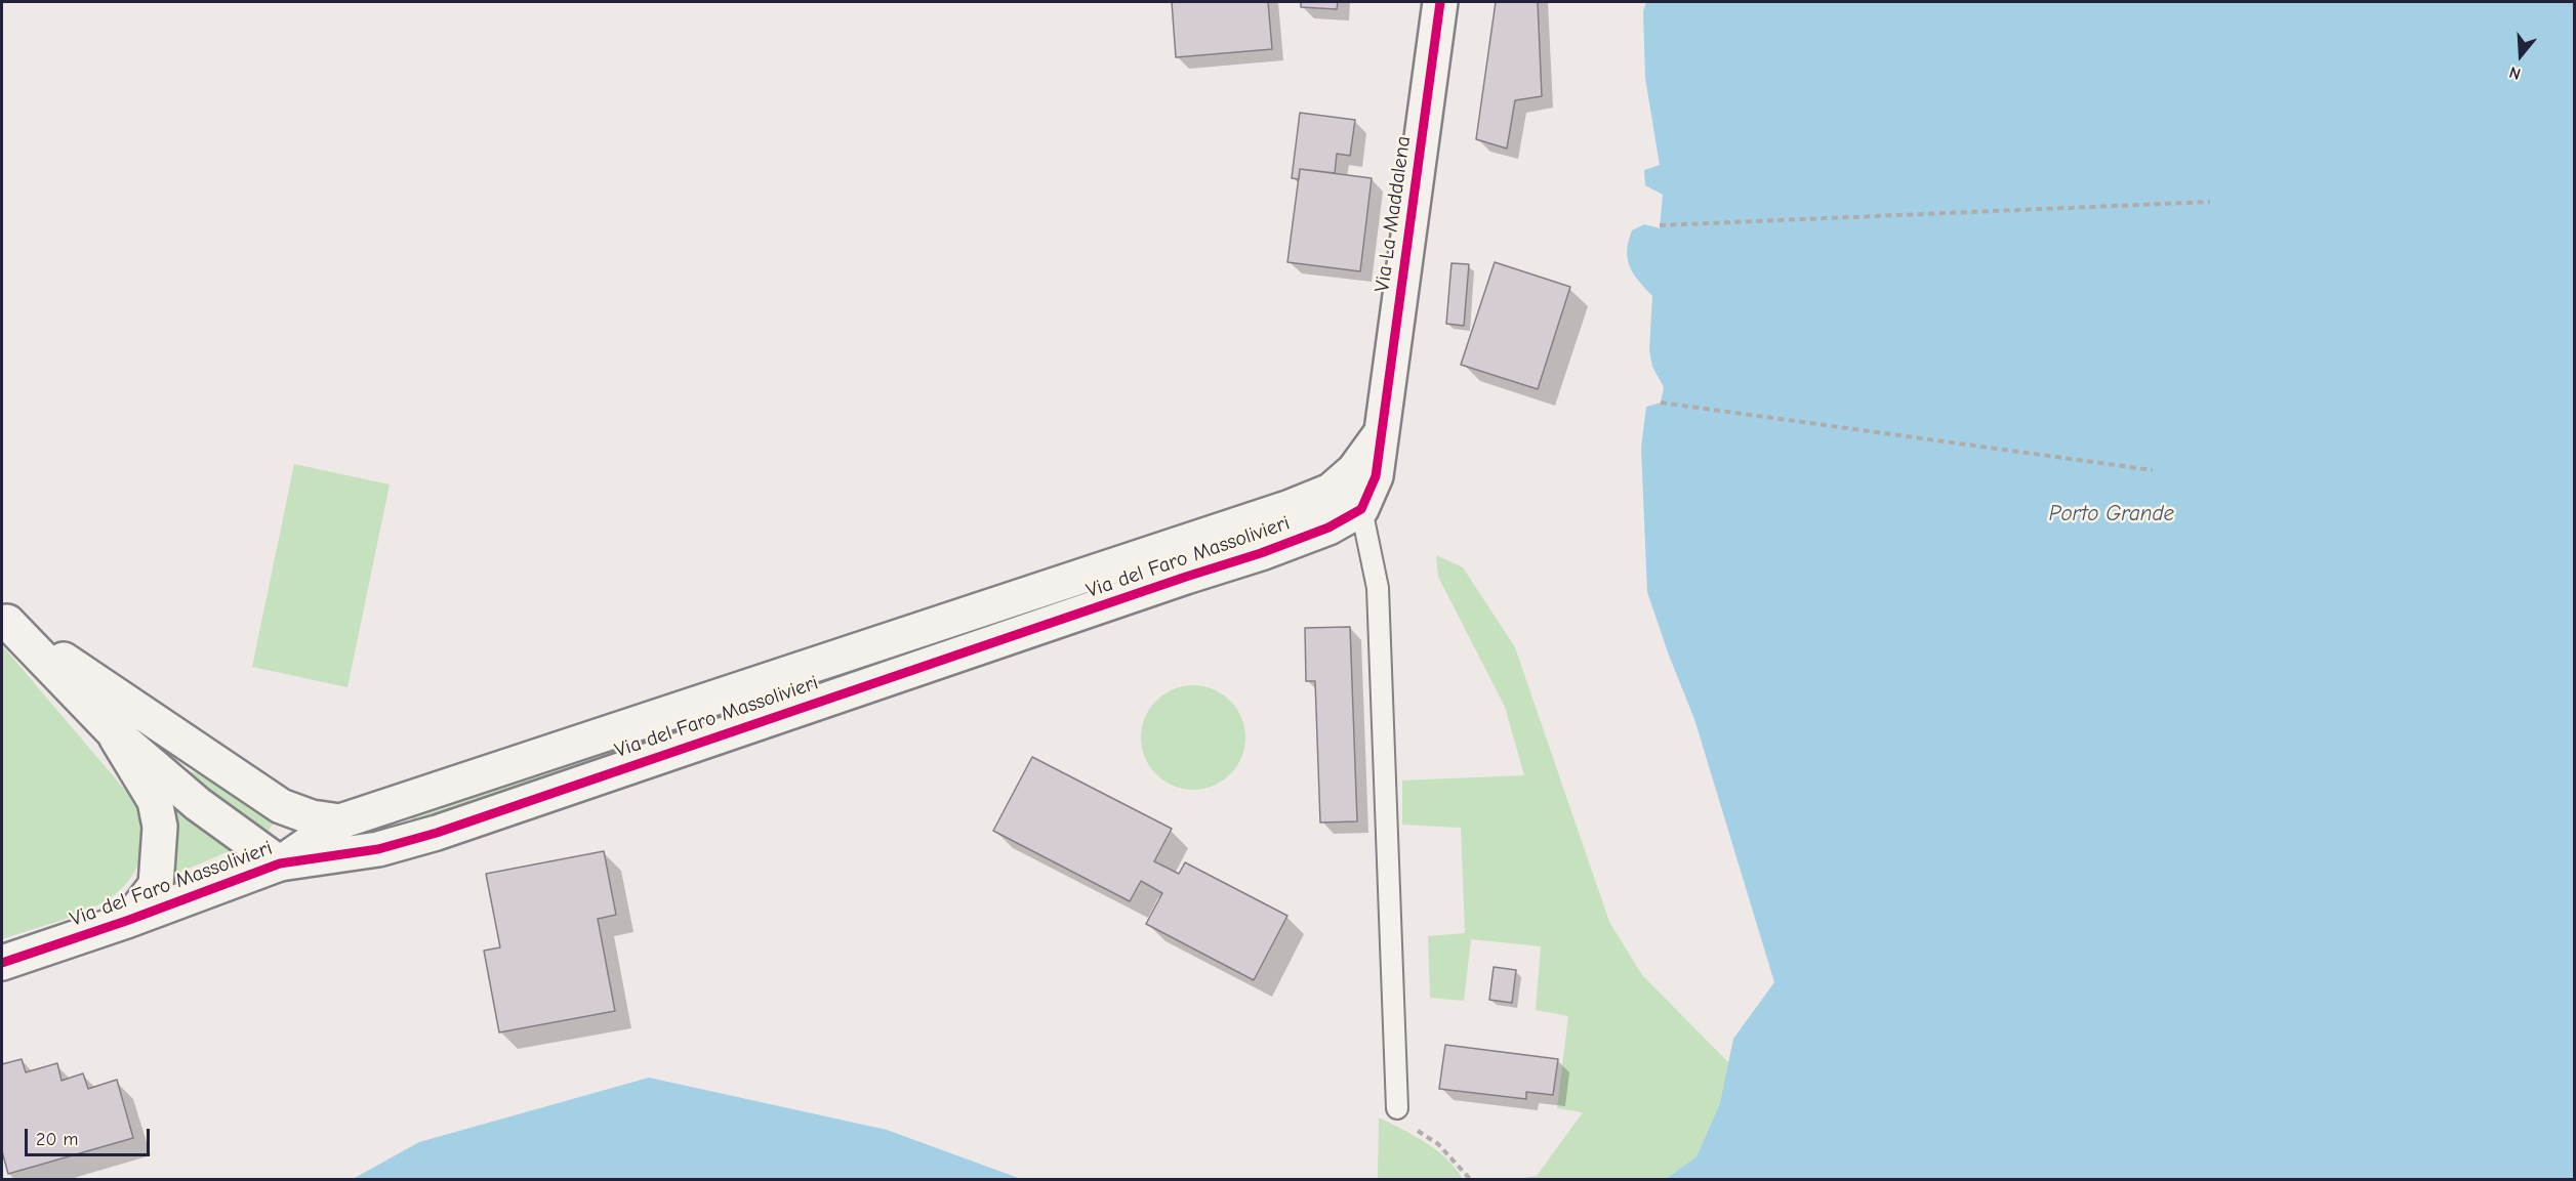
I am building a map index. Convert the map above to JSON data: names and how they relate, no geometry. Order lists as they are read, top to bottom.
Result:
{
  "streets": {
    "street": ["Via La Maddalena", "Via del Faro Massolivieri"]
  },
  "crossings": [
    ["Via La Maddalena", "Via del Faro Massolivieri"]
  ],
  "water": ["Porto Grande"],
  "scale_bar": "20 m",
  "north": "bottom"
}
